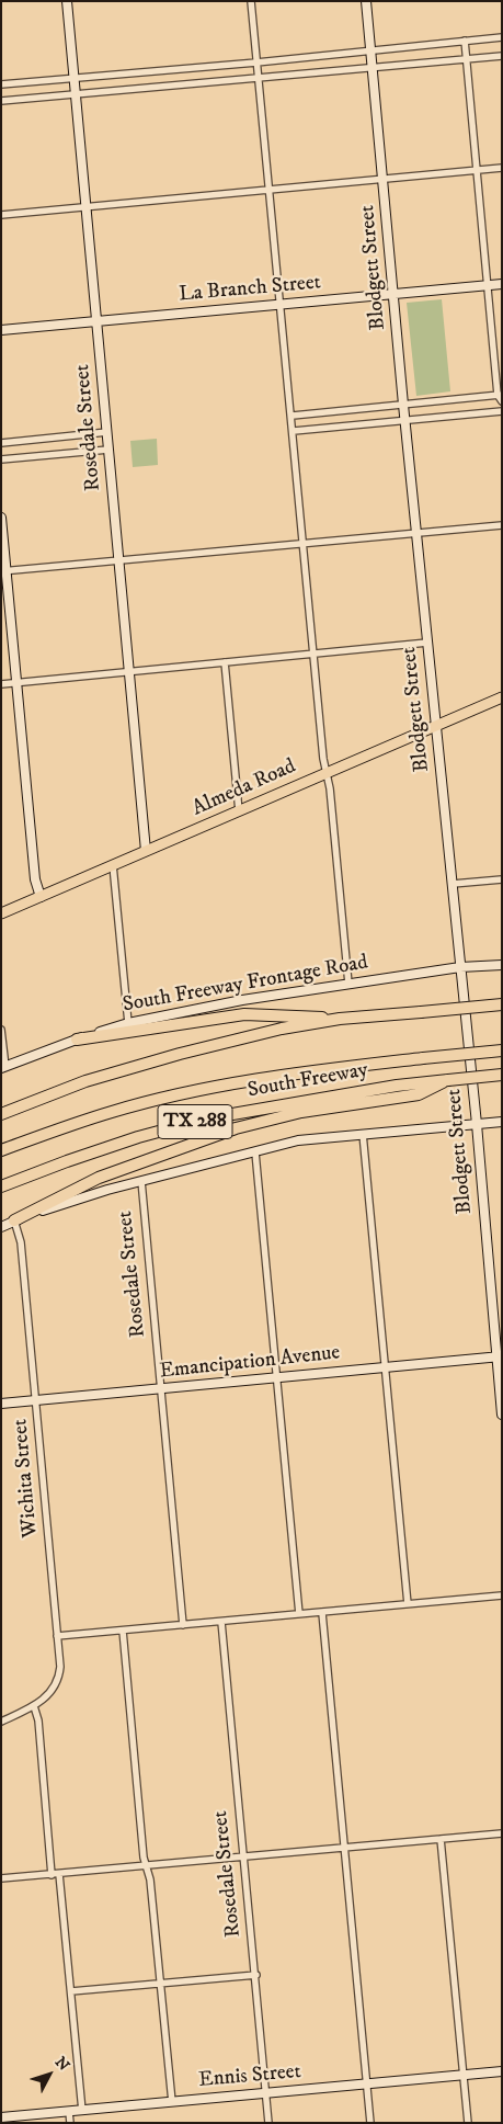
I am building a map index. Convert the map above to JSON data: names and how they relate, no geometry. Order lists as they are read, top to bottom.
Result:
{
  "streets": {
    "highway": ["South Freeway", "TX 288"],
    "main road": ["Almeda Road"],
    "street": [
      "Blodgett Street",
      "La Branch Street",
      "Rosedale Street",
      "South Freeway Frontage Road",
      "Emancipation Avenue",
      "Wichita Street",
      "Ennis Street"
    ]
  },
  "crossings": [
    ["Blodgett Street", "La Branch Street"],
    ["Blodgett Street", "Almeda Road"],
    ["Blodgett Street", "South Freeway Frontage Road"],
    ["Blodgett Street", "Emancipation Avenue"],
    ["La Branch Street", "Rosedale Street"],
    ["Rosedale Street", "Almeda Road"],
    ["Rosedale Street", "Emancipation Avenue"],
    ["Rosedale Street", "Ennis Street"],
    ["Emancipation Avenue", "Wichita Street"]
  ],
  "north": "top right"
}
